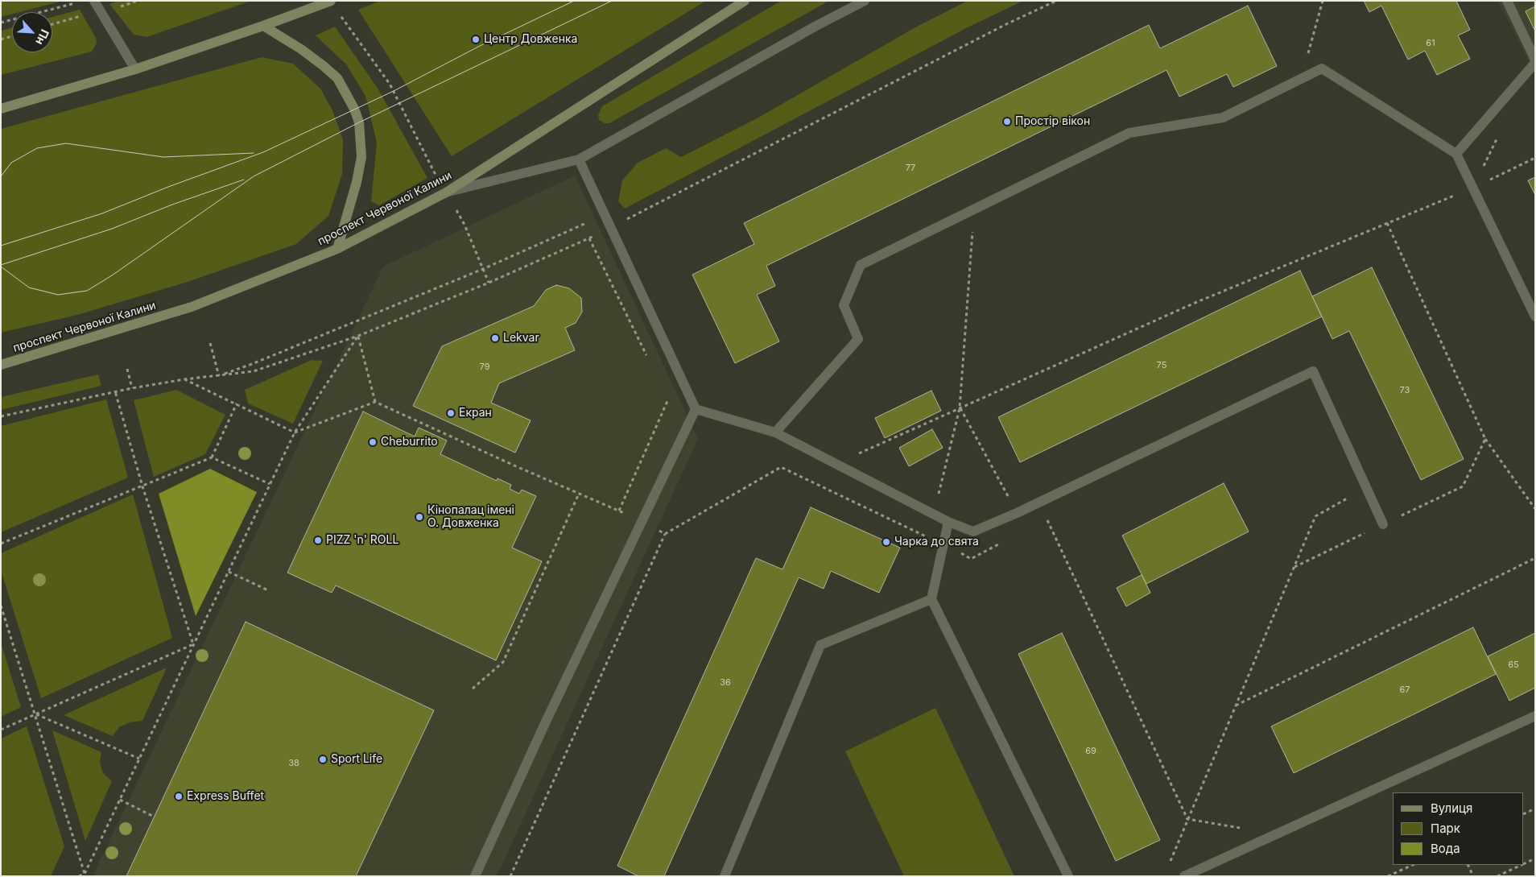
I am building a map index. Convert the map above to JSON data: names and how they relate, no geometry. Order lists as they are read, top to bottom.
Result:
{
  "streets": {
    "main road": ["проспект Червоної Калини"]
  },
  "places": [
    "Центр Довженка",
    "Простір вікон",
    "Lekvar",
    "Екран",
    "Cheburrito",
    "Кінопалац імені О. Довженка",
    "PIZZ 'n' ROLL",
    "Чарка до свята",
    "Sport Life",
    "Express Buffet"
  ],
  "house_numbers": [
    "61",
    "77",
    "75",
    "79",
    "73",
    "65",
    "36",
    "67",
    "69",
    "38"
  ],
  "legend": ["Вулиця", "Парк", "Вода"],
  "north": "bottom right"
}
